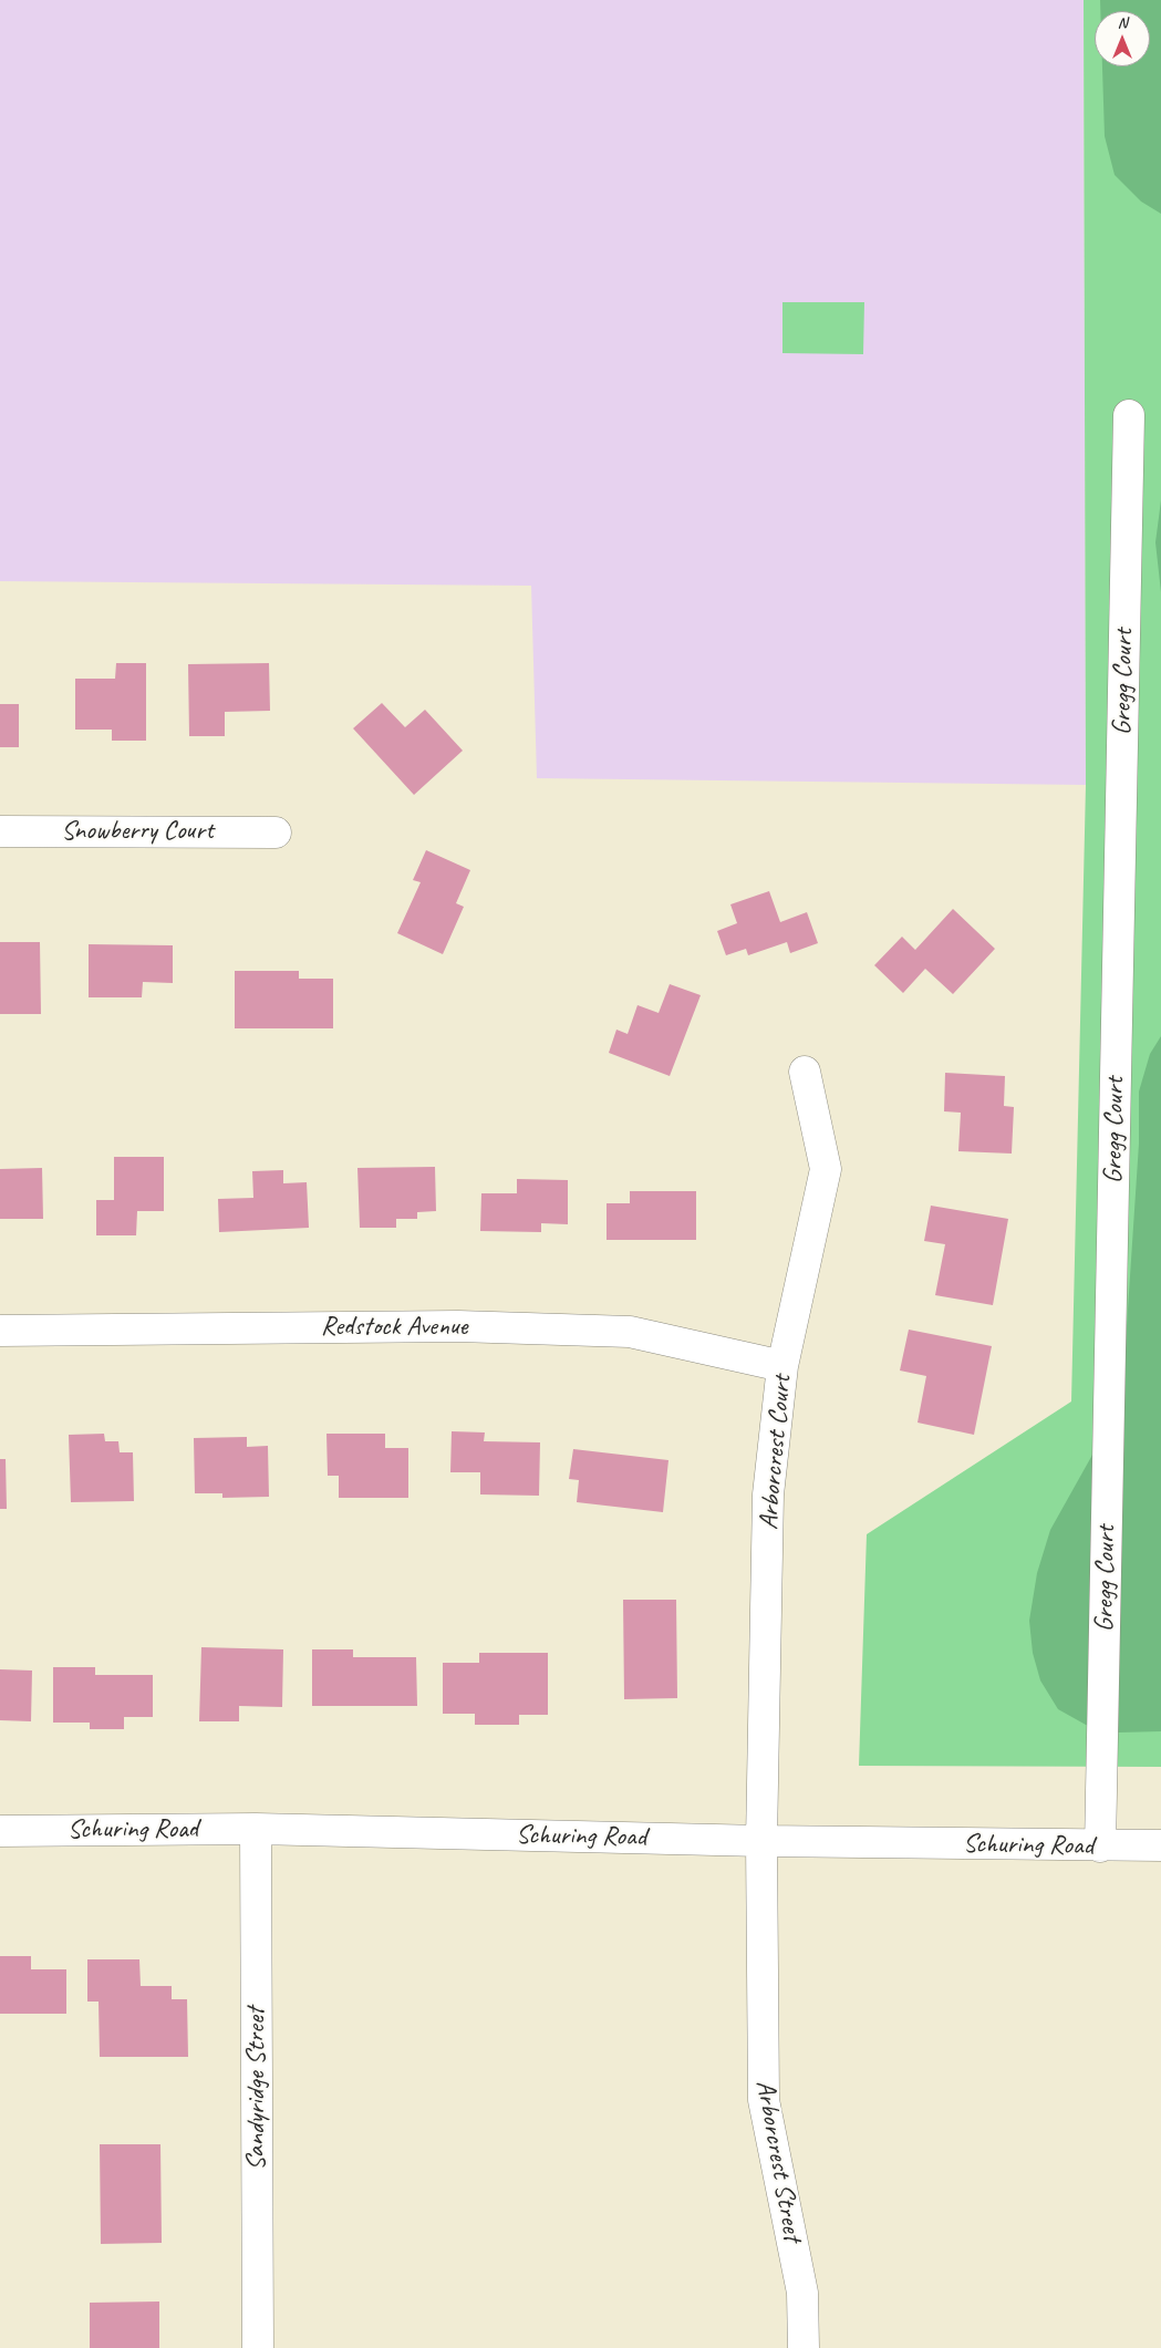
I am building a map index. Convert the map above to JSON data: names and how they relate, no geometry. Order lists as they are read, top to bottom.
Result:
{
  "streets": {
    "street": [
      "Gregg Court",
      "Snowberry Court",
      "Redstock Avenue",
      "Arborcrest Court",
      "Schuring Road",
      "Sandyridge Street",
      "Arborcrest Street"
    ]
  },
  "crossings": [
    ["Gregg Court", "Schuring Road"],
    ["Redstock Avenue", "Arborcrest Court"],
    ["Arborcrest Court", "Schuring Road"],
    ["Arborcrest Court", "Arborcrest Street"],
    ["Schuring Road", "Sandyridge Street"],
    ["Schuring Road", "Arborcrest Street"]
  ],
  "north": "top"
}
